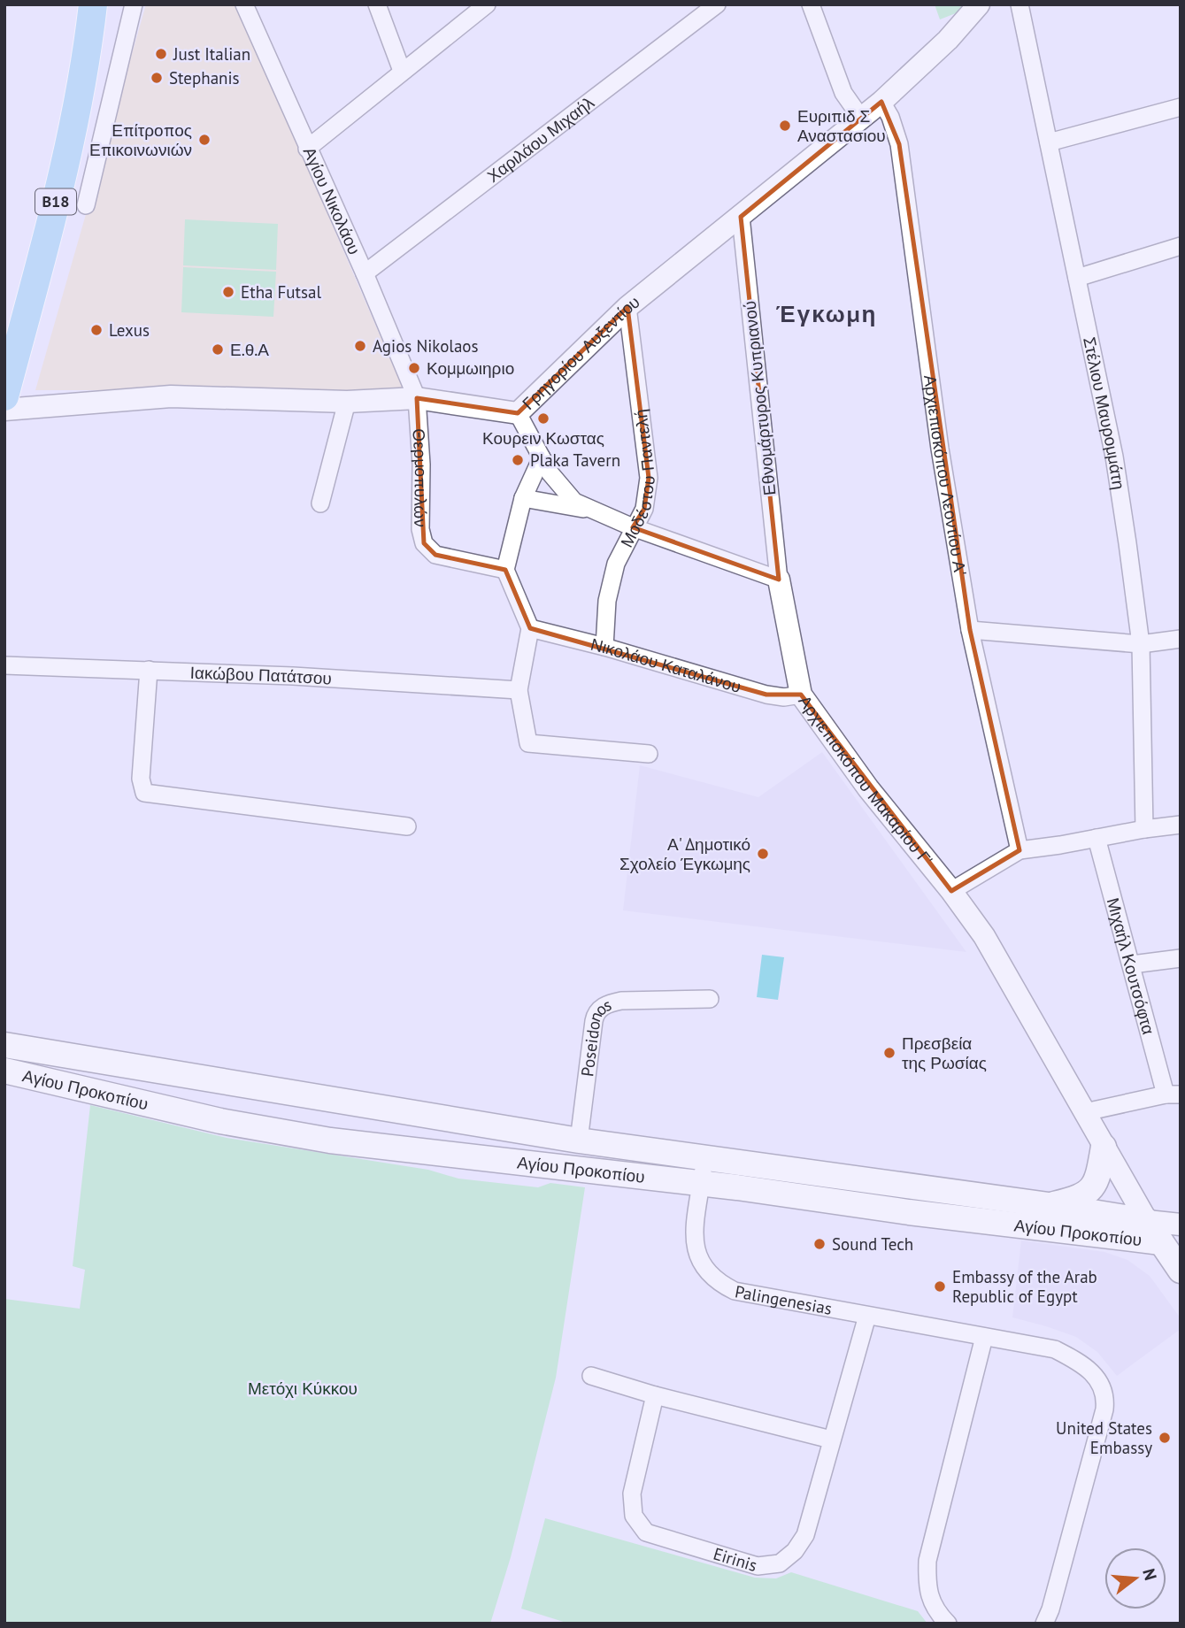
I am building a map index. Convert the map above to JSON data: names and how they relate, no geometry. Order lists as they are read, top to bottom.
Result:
{
  "streets": {
    "main road": ["B18", "Αγίου Προκοπίου"],
    "street": [
      "Χαριλάου Μιχαήλ",
      "Αγίου Νικολάου",
      "Γρηγορίου Αυξεντίου",
      "Εθνομάρτυρος Κυπριανού",
      "Στέλιου Μαυρομμάτη",
      "Αρχιεπισκόπου Λεοντίου Α'",
      "Θερμοπυλών",
      "Μοδέστου Παντελή",
      "Νικολάου Καταλάνου",
      "Ιακώβου Πατάτσου",
      "Αρχιεπισκόπου Μακαρίου Γ'",
      "Μιχαήλ Κουτσόφτα",
      "Poseidonos",
      "Palingenesias",
      "Eirinis"
    ]
  },
  "crossings": [
    ["Χαριλάου Μιχαήλ", "Αγίου Νικολάου"],
    ["Αγίου Νικολάου", "Γρηγορίου Αυξεντίου"],
    ["Αγίου Νικολάου", "Θερμοπυλών"],
    ["Γρηγορίου Αυξεντίου", "Εθνομάρτυρος Κυπριανού"],
    ["Γρηγορίου Αυξεντίου", "Αρχιεπισκόπου Λεοντίου Α'"],
    ["Γρηγορίου Αυξεντίου", "Θερμοπυλών"],
    ["Γρηγορίου Αυξεντίου", "Μοδέστου Παντελή"],
    ["Εθνομάρτυρος Κυπριανού", "Αρχιεπισκόπου Μακαρίου Γ'"],
    ["Μοδέστου Παντελή", "Νικολάου Καταλάνου"],
    ["Νικολάου Καταλάνου", "Αρχιεπισκόπου Μακαρίου Γ'"],
    ["Poseidonos", "Αγίου Προκοπίου"],
    ["Αγίου Προκοπίου", "Palingenesias"],
    ["Palingenesias", "Eirinis"]
  ],
  "districts": ["Έγκωμη"],
  "parks": ["Μετόχι Κύκκου"],
  "places": [
    "Just Italian",
    "Stephanis",
    "Ευριπιδ Σ Αναστασιου",
    "Επίτροπος Επικοινωνιών",
    "Etha Futsal",
    "Lexus",
    "Agios Nikolaos",
    "Ε.θ.Α",
    "Κομμωιηριο",
    "Κουρειν Κωστας",
    "Plaka Tavern",
    "Α' Δημοτικό Σχολείο Έγκωμης",
    "Πρεσβεία της Ρωσίας",
    "Sound Tech",
    "Embassy of the Arab Republic of Egypt",
    "United States Embassy"
  ],
  "north": "right"
}
